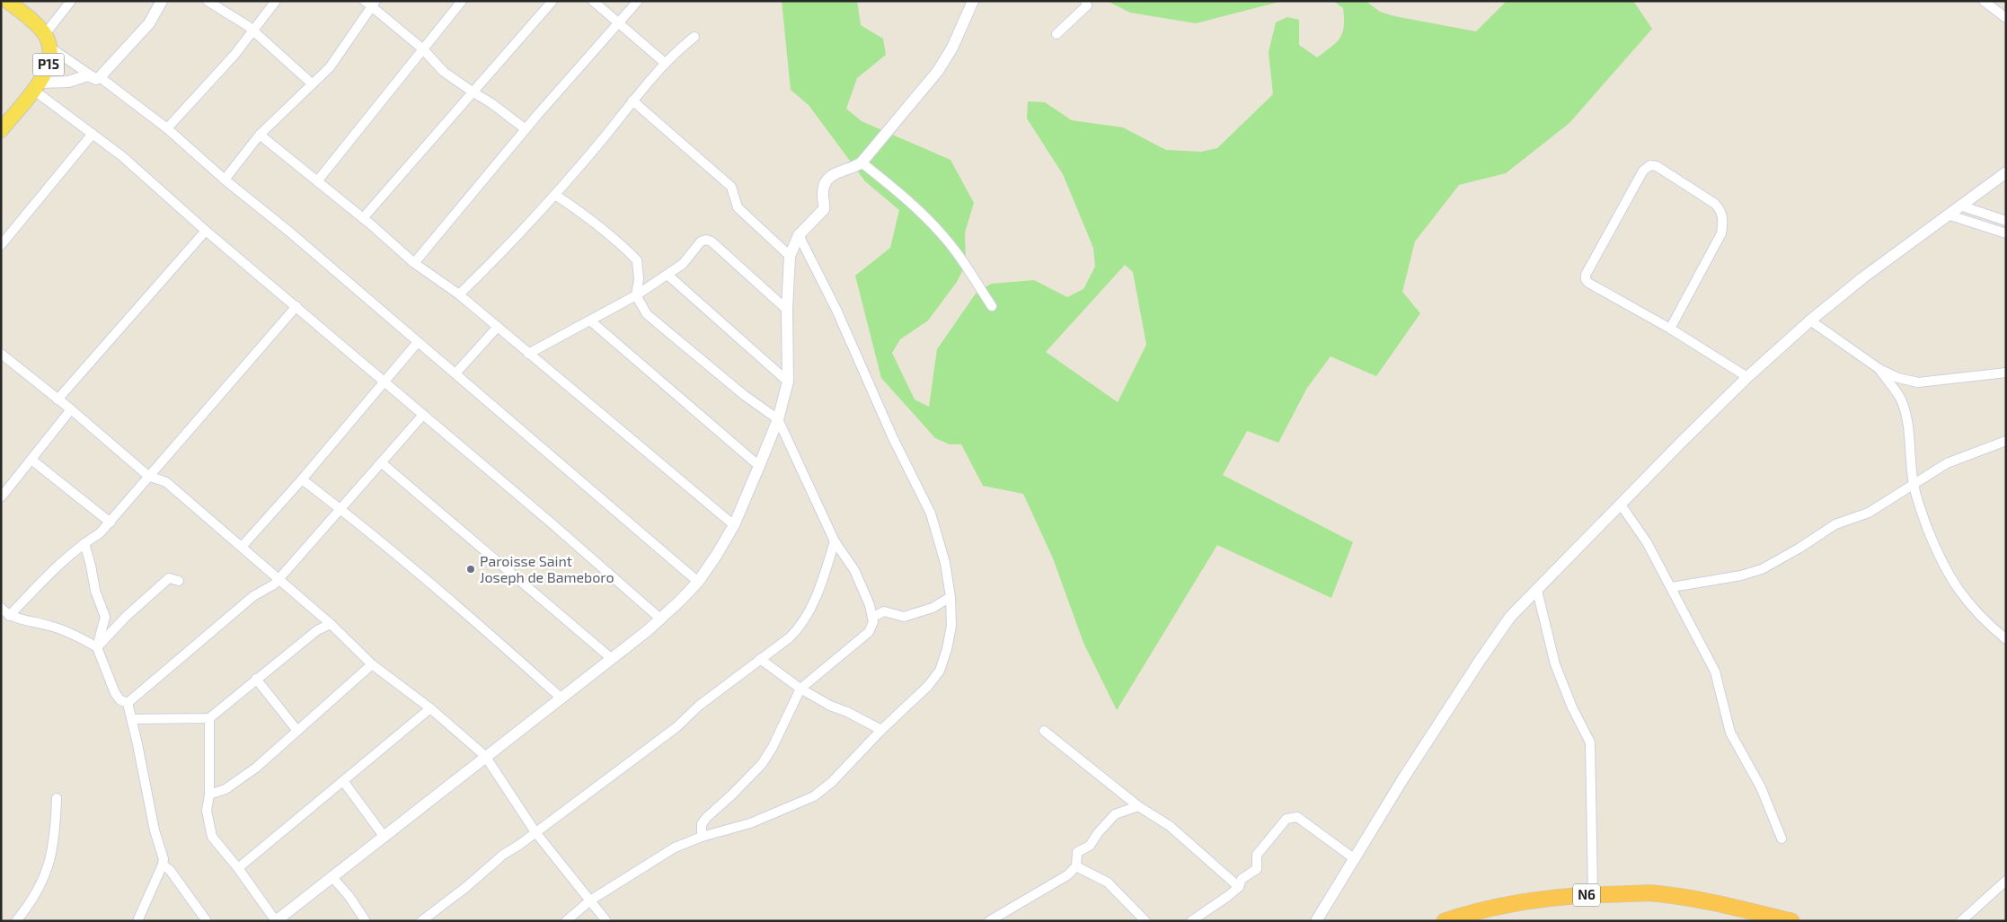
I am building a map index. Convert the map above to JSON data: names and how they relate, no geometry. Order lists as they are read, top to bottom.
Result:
{
  "streets": {
    "highway": ["N6"],
    "main road": ["P15"]
  },
  "places": ["Paroisse Saint Joseph de Bameboro"]
}
